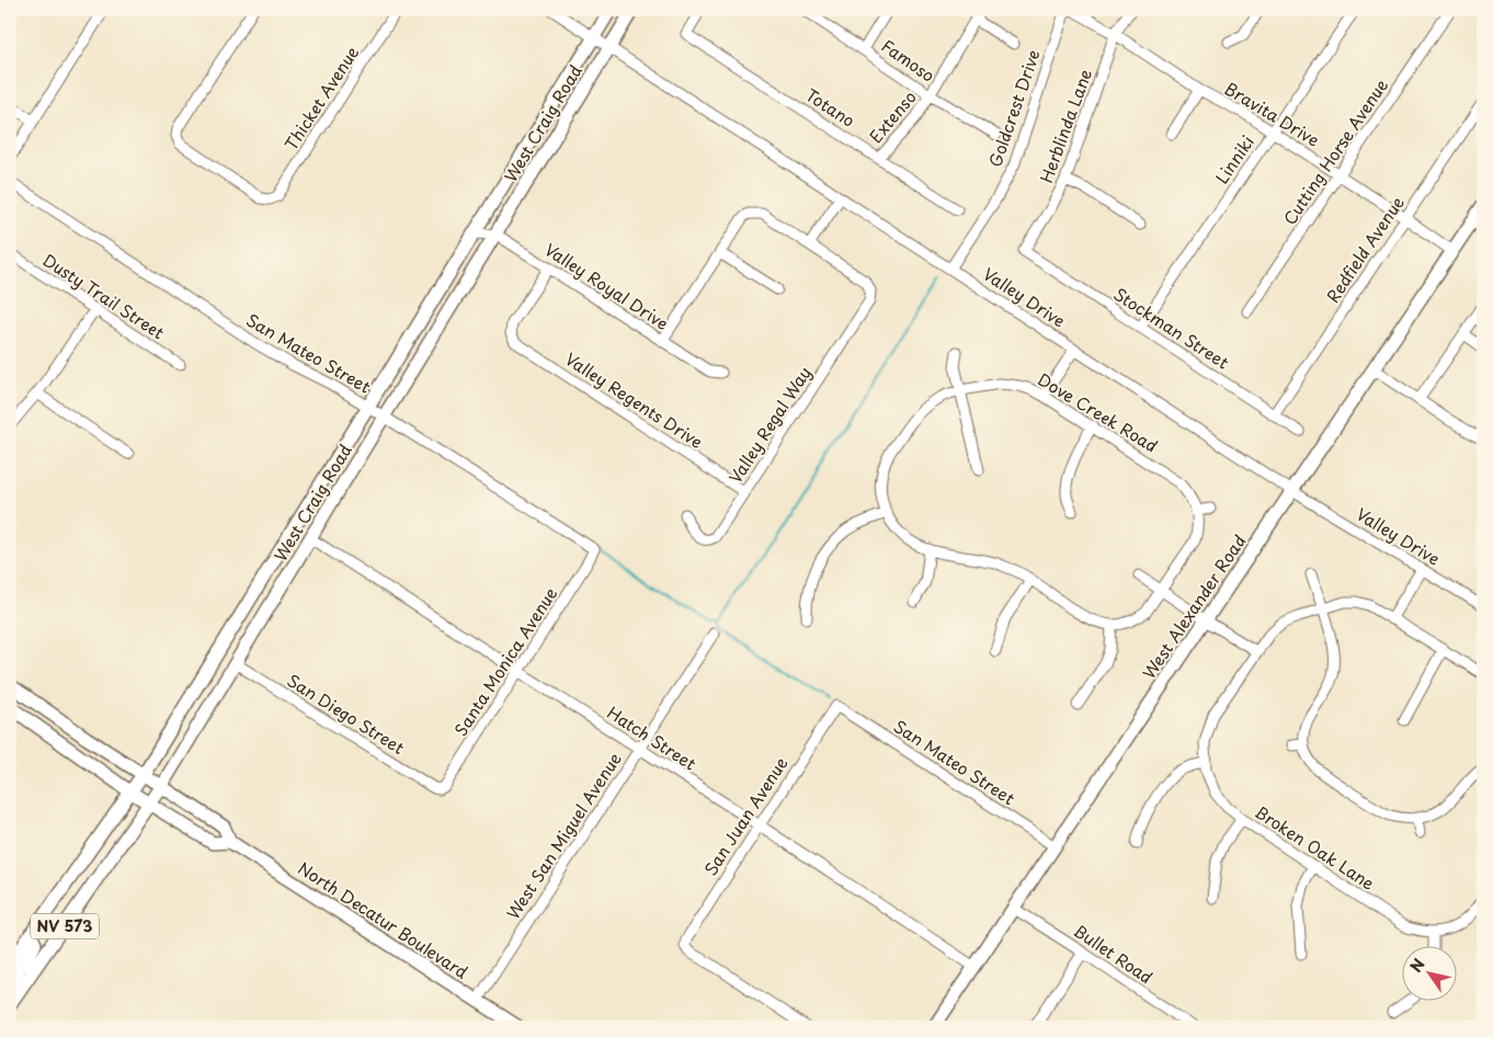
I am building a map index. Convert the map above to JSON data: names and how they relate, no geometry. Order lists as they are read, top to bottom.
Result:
{
  "streets": {
    "main road": [
      "West Craig Road",
      "West Alexander Road",
      "North Decatur Boulevard",
      "NV 573"
    ],
    "street": [
      "Famoso",
      "Thicket Avenue",
      "Totano",
      "Goldcrest Drive",
      "Bravita Drive",
      "Extenso",
      "Herblinda Lane",
      "Cutting Horse Avenue",
      "Linniki",
      "Redfield Avenue",
      "Valley Royal Drive",
      "Dusty Trail Street",
      "Valley Drive",
      "Stockman Street",
      "San Mateo Street",
      "Valley Regents Drive",
      "Dove Creek Road",
      "Valley Regal Way",
      "Santa Monica Avenue",
      "San Diego Street",
      "Hatch Street",
      "San Juan Avenue",
      "West San Miguel Avenue",
      "Broken Oak Lane",
      "Bullet Road"
    ]
  },
  "crossings": [
    ["Famoso", "Extenso"],
    ["Totano", "Extenso"],
    ["Goldcrest Drive", "Valley Drive"],
    ["Bravita Drive", "Herblinda Lane"],
    ["Bravita Drive", "Cutting Horse Avenue"],
    ["Bravita Drive", "Linniki"],
    ["Bravita Drive", "Redfield Avenue"],
    ["Bravita Drive", "West Alexander Road"],
    ["West Craig Road", "Valley Royal Drive"],
    ["West Craig Road", "Valley Drive"],
    ["West Craig Road", "San Mateo Street"],
    ["West Craig Road", "San Diego Street"],
    ["West Craig Road", "Hatch Street"],
    ["West Craig Road", "North Decatur Boulevard"],
    ["Herblinda Lane", "Stockman Street"],
    ["Linniki", "Stockman Street"],
    ["Redfield Avenue", "Stockman Street"],
    ["Valley Royal Drive", "Valley Regents Drive"],
    ["Valley Drive", "West Alexander Road"],
    ["San Mateo Street", "West Alexander Road"],
    ["San Mateo Street", "Santa Monica Avenue"],
    ["San Mateo Street", "San Juan Avenue"],
    ["Valley Regents Drive", "Valley Regal Way"],
    ["West Alexander Road", "Hatch Street"],
    ["West Alexander Road", "Bullet Road"],
    ["Santa Monica Avenue", "San Diego Street"],
    ["Santa Monica Avenue", "Hatch Street"],
    ["Hatch Street", "San Juan Avenue"],
    ["Hatch Street", "West San Miguel Avenue"],
    ["West San Miguel Avenue", "North Decatur Boulevard"]
  ],
  "north": "top left"
}
